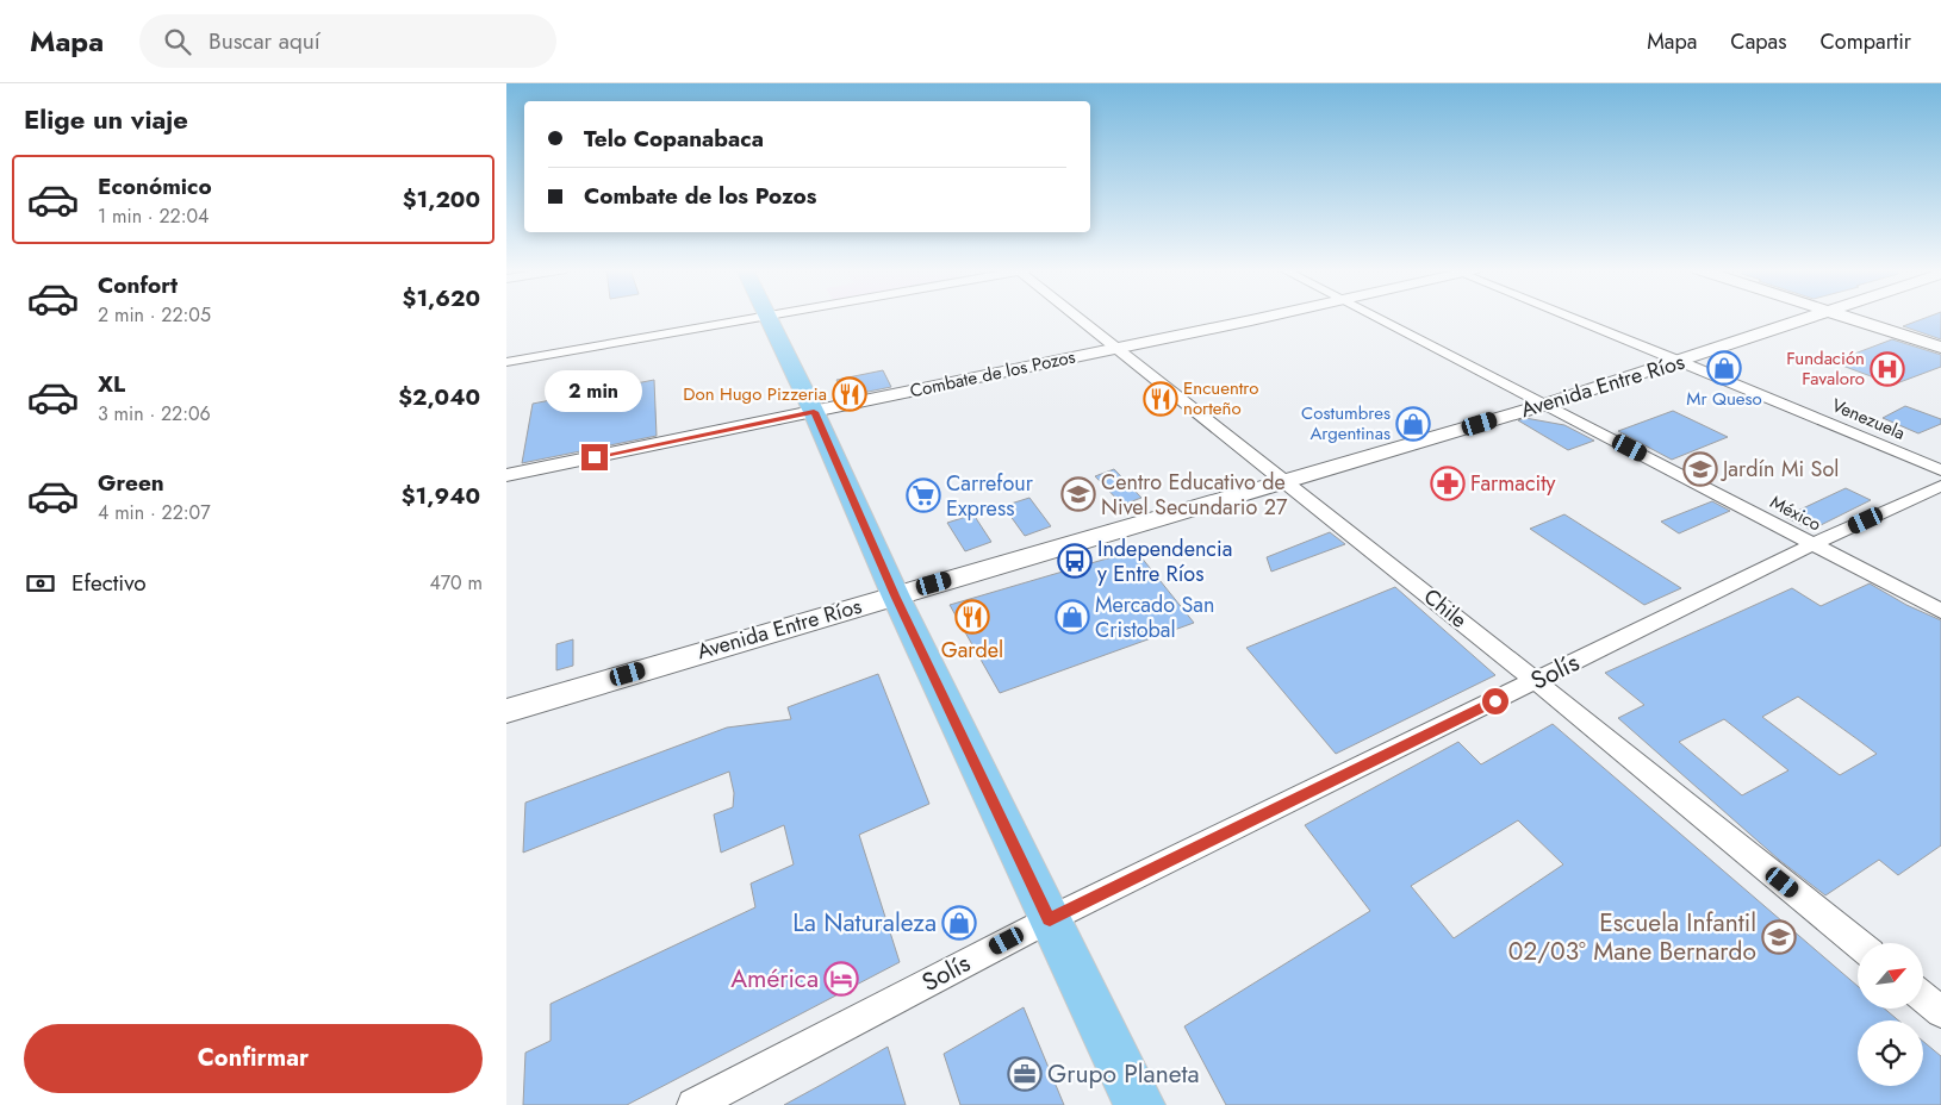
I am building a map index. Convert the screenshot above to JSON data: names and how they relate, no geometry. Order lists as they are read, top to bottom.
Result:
{
  "streets": {
    "main road": ["Avenida Entre Ríos"],
    "street": [
      "Combate de los Pozos",
      "Venezuela",
      "México",
      "Chile",
      "Solís"
    ]
  },
  "crossings": [
    ["Combate de los Pozos", "Chile"],
    ["Avenida Entre Ríos", "Venezuela"],
    ["Avenida Entre Ríos", "México"],
    ["Avenida Entre Ríos", "Chile"],
    ["México", "Solís"],
    ["Chile", "Solís"]
  ],
  "places": {
    "shop": [
      "Mr Queso",
      "Costumbres Argentinas",
      "Mercado San Cristobal",
      "La Naturaleza"
    ],
    "hospital": ["Fundación Favaloro"],
    "restaurant": ["Don Hugo Pizzeria", "Encuentro norteño", "Gardel"],
    "school or university": ["Jardín Mi Sol", "Centro Educativo de Nivel Secundario 27", "Escuela Infantil 02/03° Mane Bernardo"],
    "pharmacy": ["Farmacity"],
    "supermarket": ["Carrefour Express"],
    "bus stop": ["Independencia y Entre Ríos"],
    "hotel": ["América"],
    "office": ["Grupo Planeta"]
  },
  "north": "top right",
  "page": {
    "header": "Mapa",
    "search": "Buscar aquí",
    "nav": ["Mapa", "Capas", "Compartir"],
    "heading": "Elige un viaje",
    "banner": ["Telo Copanabaca", "Combate de los Pozos"],
    "list": [
      {
        "name": "Económico",
        "note": "1 min · 22:04",
        "value": "$1,200"
      },
      {
        "name": "Confort",
        "note": "2 min · 22:05",
        "value": "$1,620"
      },
      {
        "name": "XL",
        "note": "3 min · 22:06",
        "value": "$2,040"
      },
      {
        "name": "Green",
        "note": "4 min · 22:07",
        "value": "$1,940"
      }
    ],
    "bubble": "2 min",
    "pay": ["Efectivo", "470 m"],
    "buttons": "Confirmar"
  }
}
